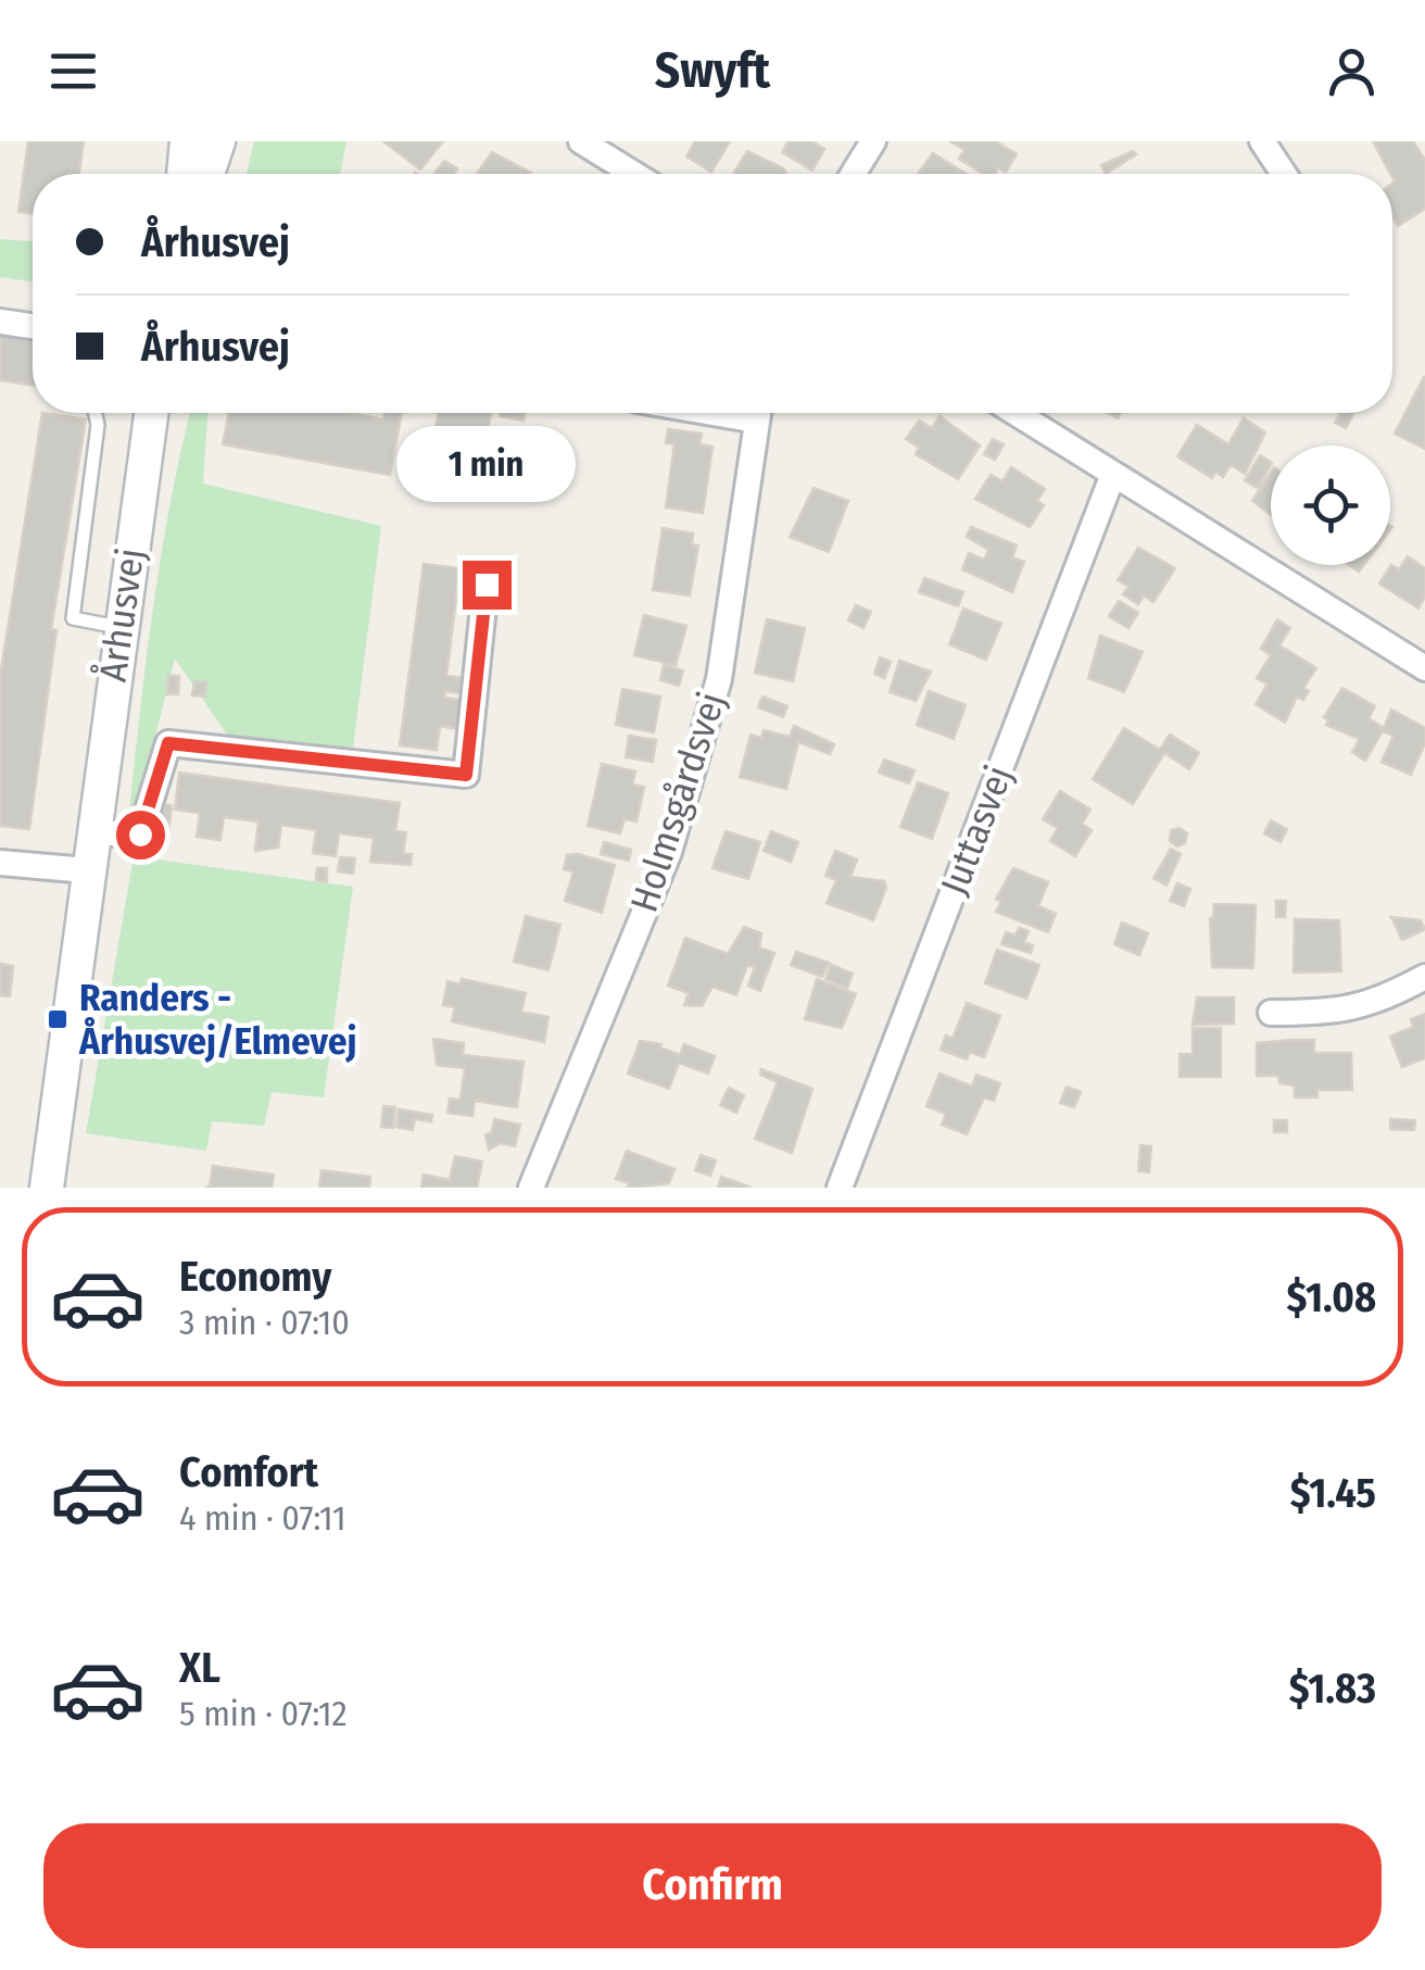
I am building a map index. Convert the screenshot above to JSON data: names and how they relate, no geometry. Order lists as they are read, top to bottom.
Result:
{
  "streets": {
    "main road": ["Århusvej"],
    "street": ["Holmsgårdsvej", "Juttasvej"]
  },
  "places": {
    "transit": ["Randers - Århusvej/Elmevej"]
  },
  "page": {
    "header": "Swyft",
    "banner": ["Århusvej", "Århusvej"],
    "bubble": "1 min",
    "list": [
      {
        "name": "Economy",
        "note": "3 min · 07:10",
        "value": "$1.08"
      },
      {
        "name": "Comfort",
        "note": "4 min · 07:11",
        "value": "$1.45"
      },
      {
        "name": "XL",
        "note": "5 min · 07:12",
        "value": "$1.83"
      }
    ],
    "buttons": "Confirm"
  }
}
